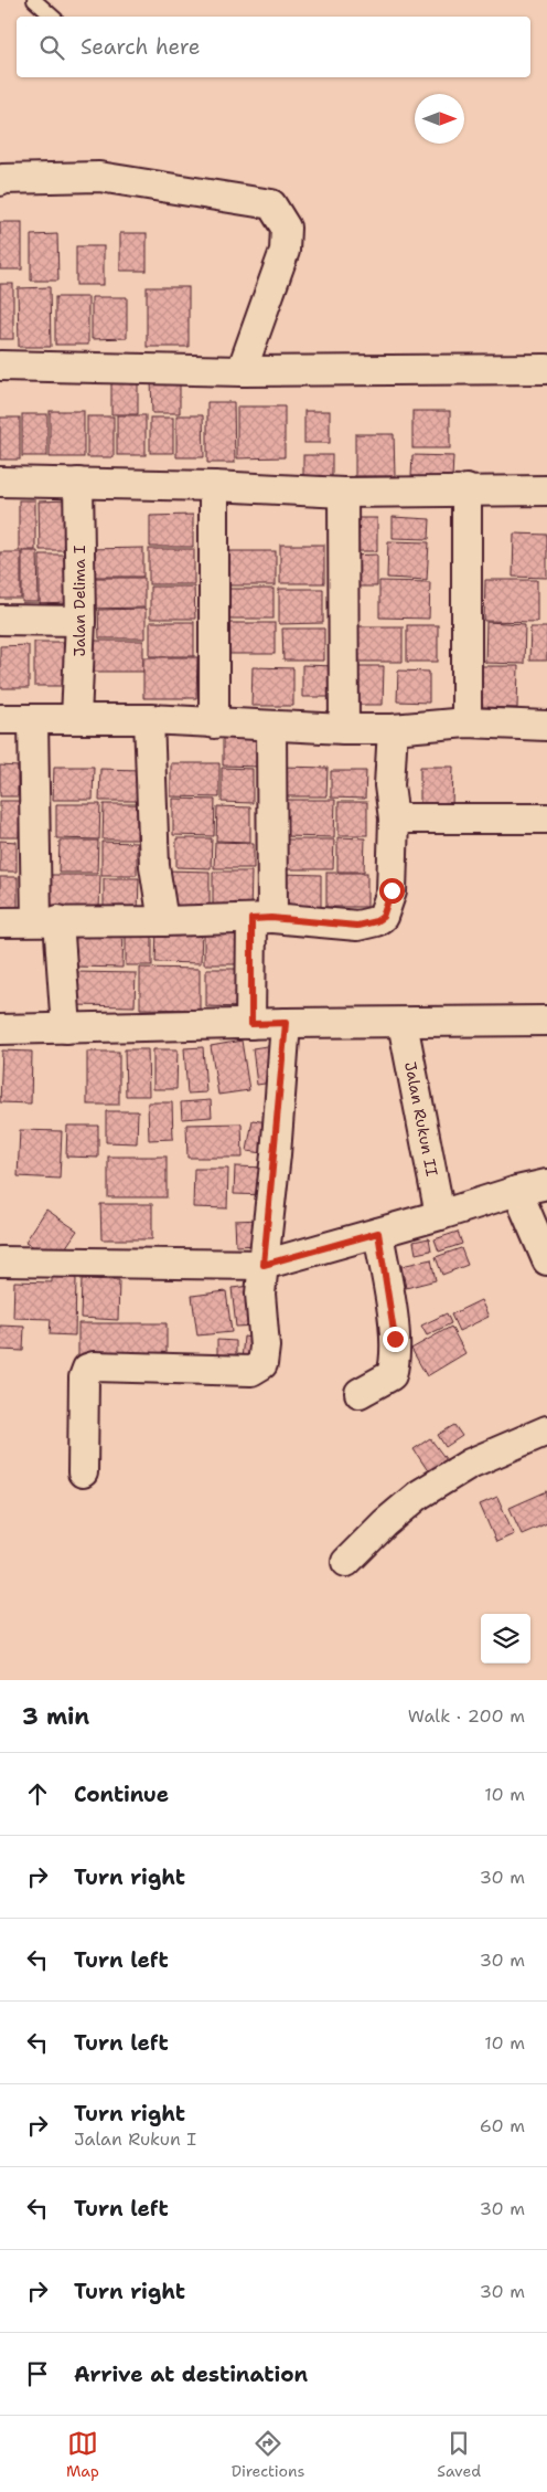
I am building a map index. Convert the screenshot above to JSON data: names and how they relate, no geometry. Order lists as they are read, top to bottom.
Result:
{
  "streets": {
    "street": ["Jalan Delima I", "Jalan Rukun II"]
  },
  "north": "right",
  "page": {
    "search": "Search here",
    "heading": ["3 min", "Walk · 200 m"],
    "list": [
      ["Continue", "10 m"],
      ["Turn right", "30 m"],
      ["Turn left", "30 m"],
      ["Turn left", "10 m"],
      ["Turn right", "Jalan Rukun I", "60 m"],
      ["Turn left", "30 m"],
      ["Turn right", "30 m"],
      "Arrive at destination"
    ],
    "nav": ["Map", "Directions", "Saved"]
  }
}
